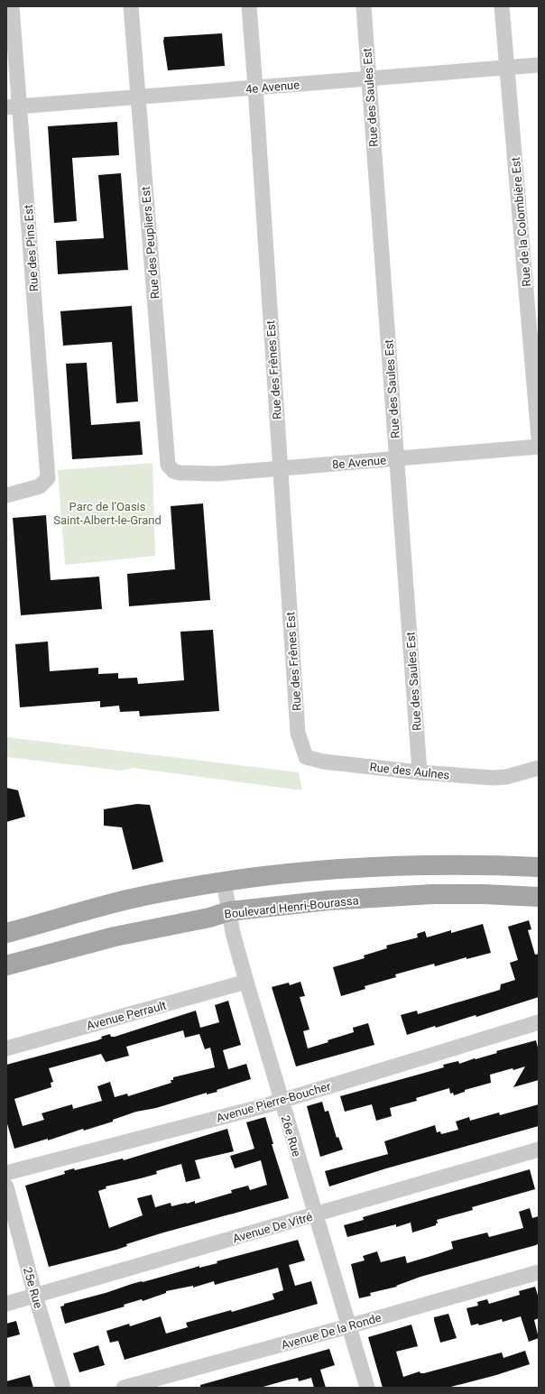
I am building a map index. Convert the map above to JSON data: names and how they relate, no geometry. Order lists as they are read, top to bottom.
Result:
{
  "streets": {
    "main road": ["Boulevard Henri-Bourassa"],
    "street": [
      "4e Avenue",
      "Rue des Saules Est",
      "Rue de la Colombière Est",
      "Rue des Peupliers Est",
      "Rue des Pins Est",
      "Rue des Frênes Est",
      "8e Avenue",
      "Rue des Aulnes",
      "Avenue Perrault",
      "Avenue Pierre-Boucher",
      "26e Rue",
      "Avenue De Vitré",
      "25e Rue",
      "Avenue De la Ronde"
    ]
  },
  "crossings": [
    ["4e Avenue", "Rue des Saules Est"],
    ["4e Avenue", "Rue de la Colombière Est"],
    ["4e Avenue", "Rue des Peupliers Est"],
    ["4e Avenue", "Rue des Pins Est"],
    ["4e Avenue", "Rue des Frênes Est"],
    ["Rue des Saules Est", "8e Avenue"],
    ["Rue des Saules Est", "Rue des Aulnes"],
    ["Rue des Peupliers Est", "8e Avenue"],
    ["Rue des Frênes Est", "8e Avenue"],
    ["Rue des Frênes Est", "Rue des Aulnes"],
    ["Boulevard Henri-Bourassa", "26e Rue"],
    ["Avenue Perrault", "26e Rue"],
    ["Avenue Pierre-Boucher", "26e Rue"],
    ["26e Rue", "Avenue De Vitré"],
    ["26e Rue", "Avenue De la Ronde"],
    ["Avenue De Vitré", "25e Rue"]
  ],
  "parks": ["Parc de l'Oasis Saint-Albert-le-Grand"]
}
